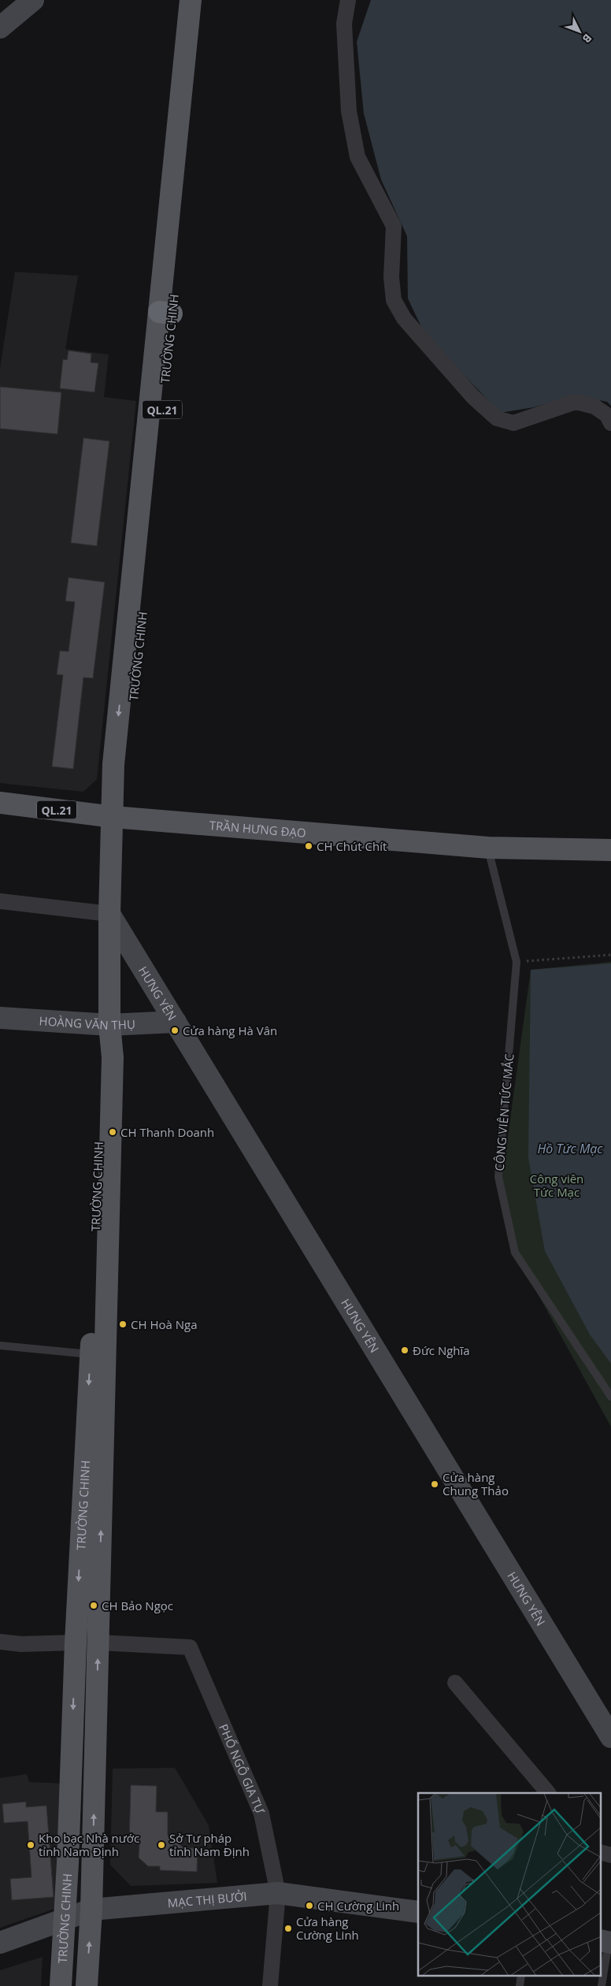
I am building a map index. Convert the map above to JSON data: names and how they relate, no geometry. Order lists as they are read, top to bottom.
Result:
{
  "streets": {
    "main road": ["TRƯỜNG CHINH", "QL.21", "TRẦN HƯNG ĐẠO"],
    "street": [
      "HƯNG YÊN",
      "HOÀNG VĂN THỤ",
      "PHỐ NGÔ GIA TỰ",
      "MẠC THỊ BƯỞI"
    ],
    "lane": ["CÔNG VIÊN TỨC MẮC"]
  },
  "crossings": [
    ["TRƯỜNG CHINH", "TRẦN HƯNG ĐẠO"],
    ["TRƯỜNG CHINH", "HƯNG YÊN"],
    ["TRƯỜNG CHINH", "HOÀNG VĂN THỤ"],
    ["TRƯỜNG CHINH", "PHỐ NGÔ GIA TỰ"],
    ["TRƯỜNG CHINH", "MẠC THỊ BƯỞI"],
    ["TRẦN HƯNG ĐẠO", "CÔNG VIÊN TỨC MẮC"],
    ["HƯNG YÊN", "HOÀNG VĂN THỤ"],
    ["PHỐ NGÔ GIA TỰ", "MẠC THỊ BƯỞI"]
  ],
  "water": ["Hồ Tức Mạc"],
  "parks": ["Công viên Tức Mạc"],
  "places": [
    "CH Chút Chít",
    "Cửa hàng Hà Vân",
    "CH Thanh Doanh",
    "CH Hoà Nga",
    "Đức Nghĩa",
    "Cửa hàng Chung Thảo",
    "CH Bảo Ngọc",
    "Kho bạc Nhà nước tỉnh Nam Định",
    "Sở Tư pháp tỉnh Nam Định",
    "CH Cường Linh",
    "Cửa hàng Cường Linh"
  ],
  "north": "bottom right"
}
